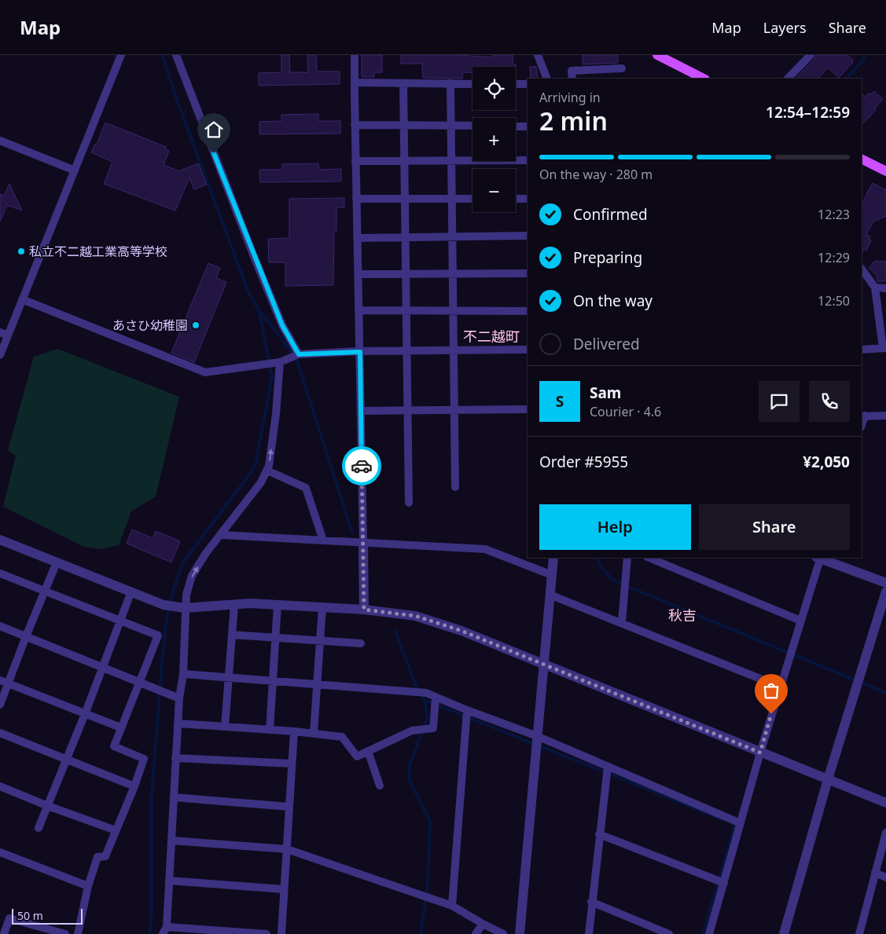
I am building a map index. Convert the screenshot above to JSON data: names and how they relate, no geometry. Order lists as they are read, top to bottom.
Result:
{
  "districts": ["不二越町", "秋吉"],
  "places": ["私立不二越工業高等学校", "あさひ幼稚園"],
  "scale_bar": "50 m",
  "page": {
    "header": "Map",
    "nav": ["Map", "Layers", "Share"],
    "map_buttons": ["+", "−"],
    "heading": ["2 min", "Arriving in", "12:54–12:59"],
    "panel": [
      "Sam",
      "Courier · 4.6",
      "Order #5955",
      "¥2,050"
    ],
    "bar": "On the way · 280 m",
    "list": [
      ["Confirmed", "12:23"],
      ["Preparing", "12:29"],
      ["On the way", "12:50"],
      "Delivered"
    ],
    "round": "S",
    "buttons": ["Help", "Share"],
    "scale": "50 m"
  }
}
